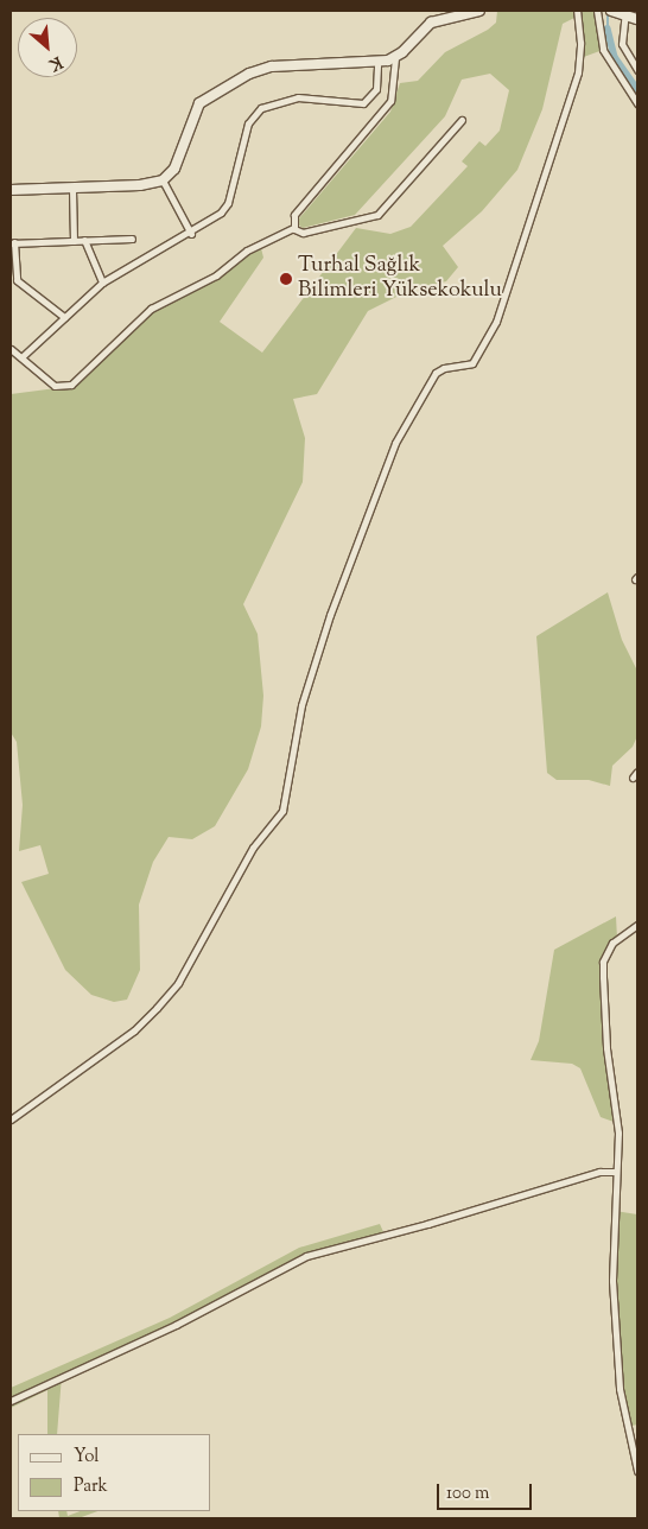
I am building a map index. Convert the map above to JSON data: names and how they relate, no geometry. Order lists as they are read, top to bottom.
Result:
{
  "places": ["Turhal Sağlık Bilimleri Yüksekokulu"],
  "legend": ["Yol", "Park"],
  "scale_bar": "100 m",
  "north": "bottom right"
}
